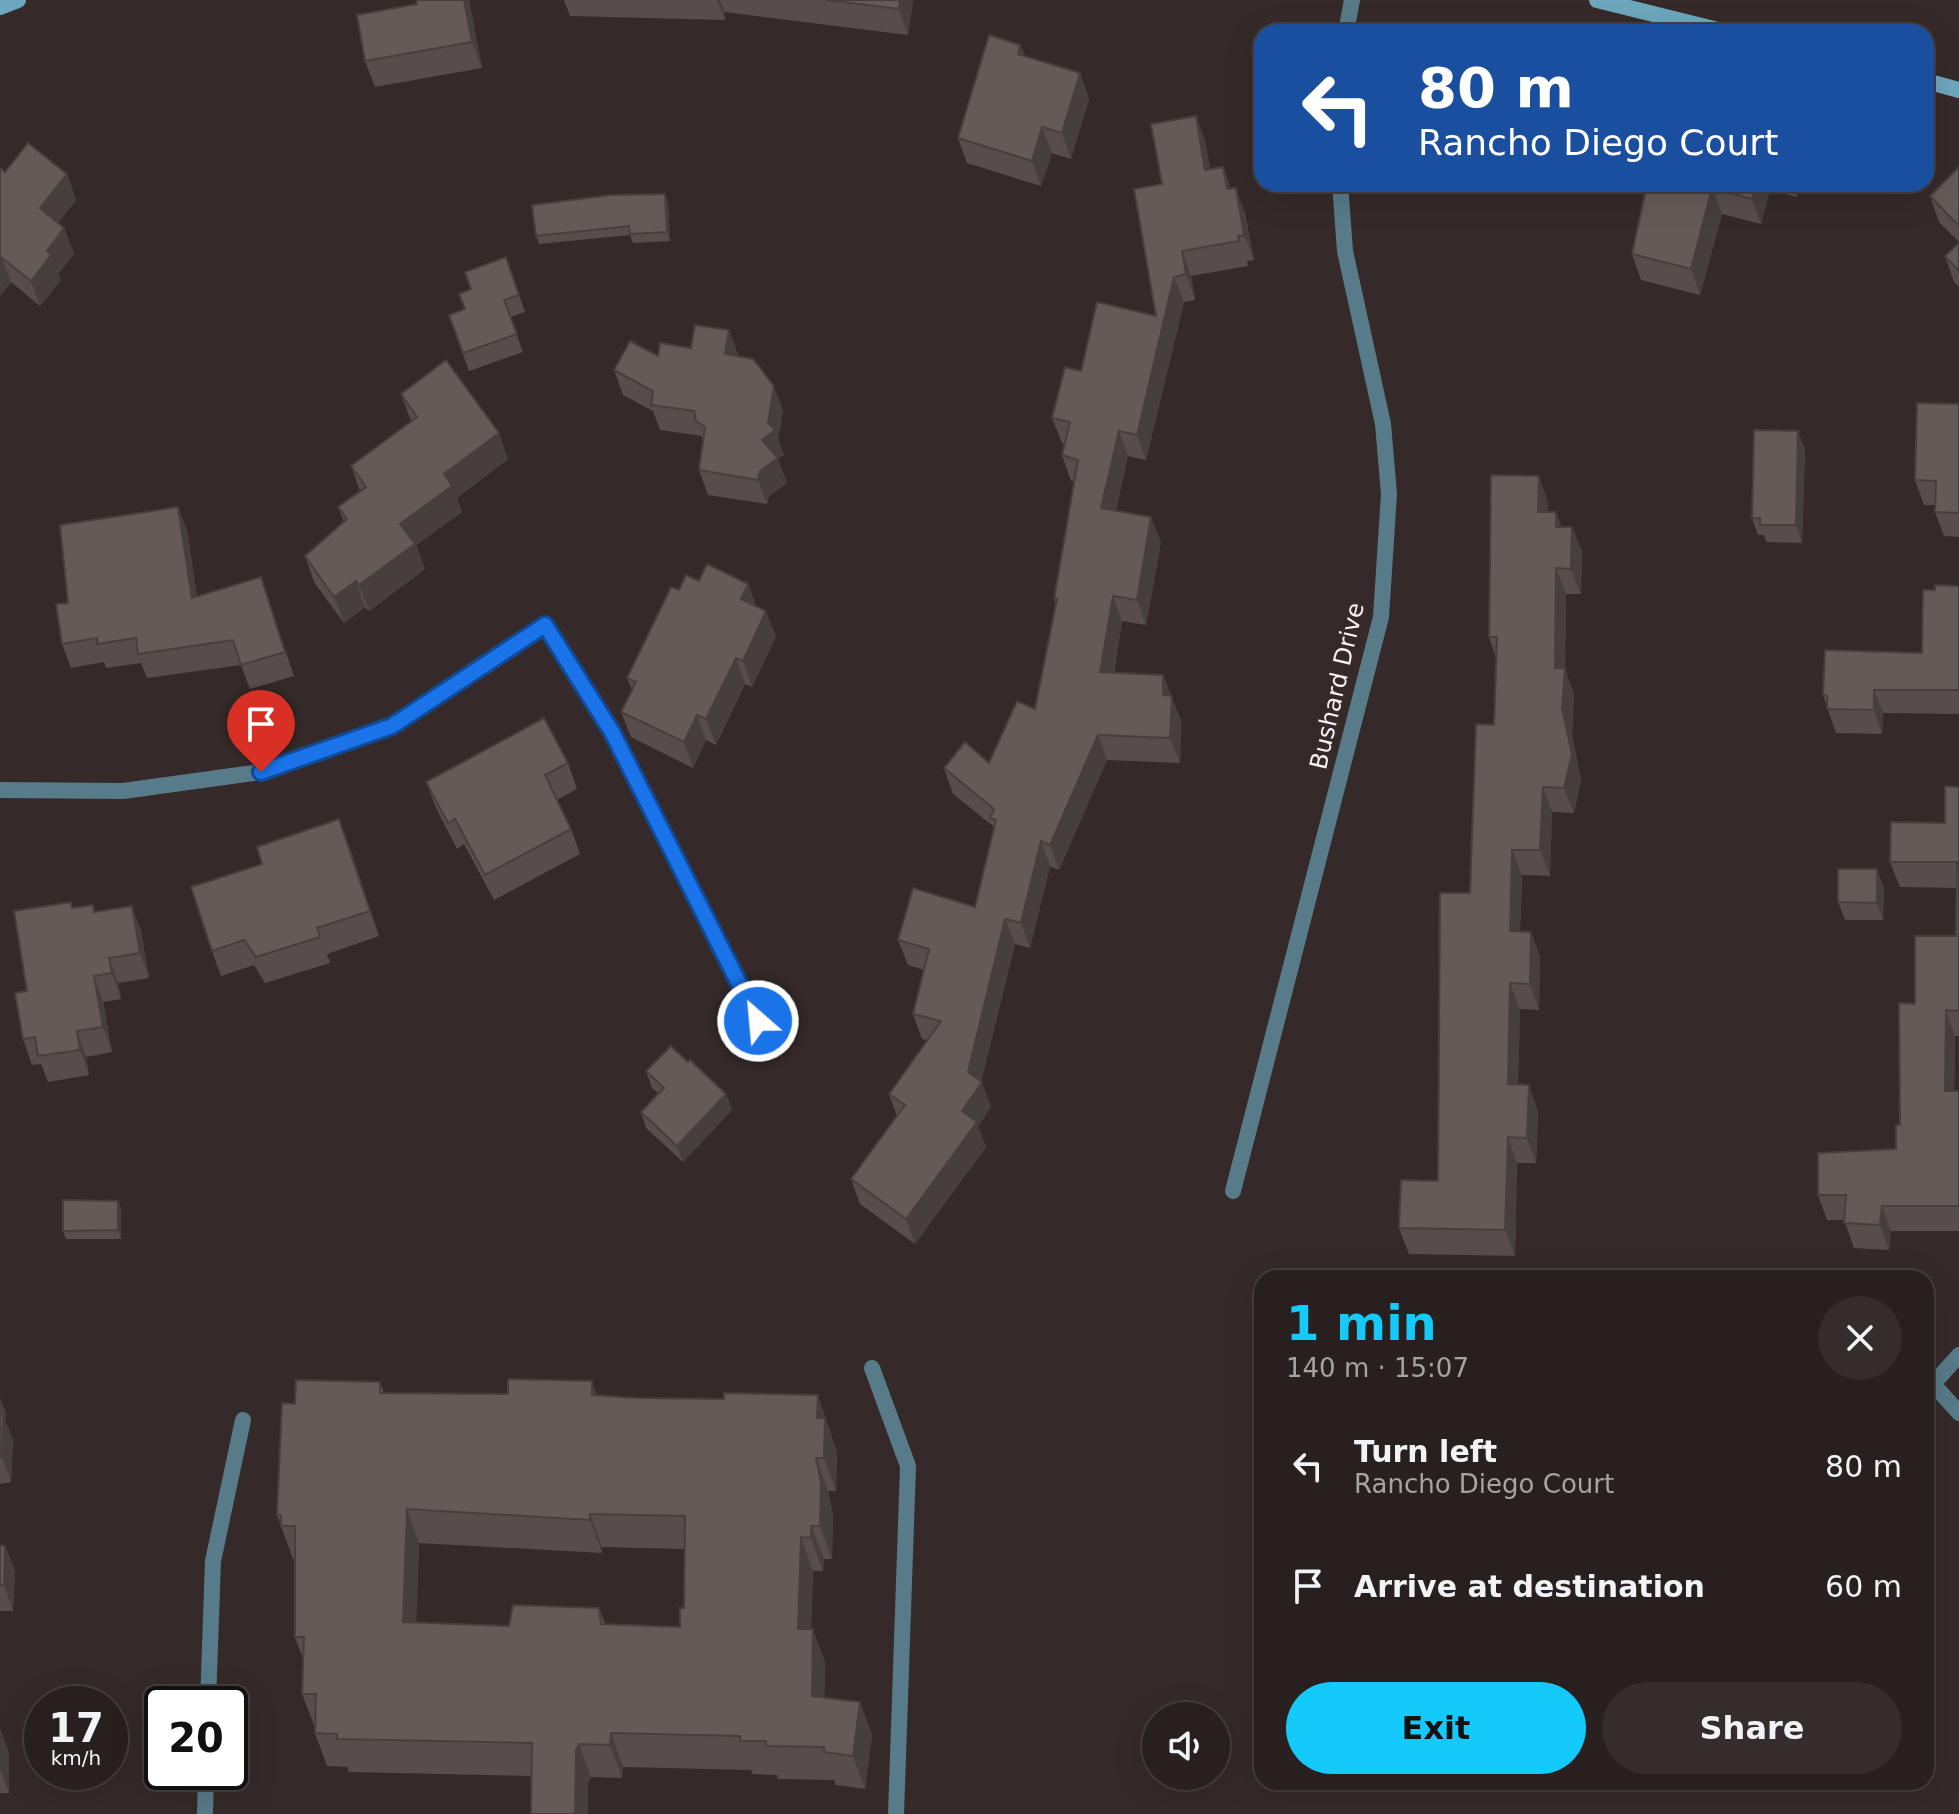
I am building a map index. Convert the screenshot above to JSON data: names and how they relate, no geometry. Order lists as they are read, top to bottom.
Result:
{
  "streets": {
    "street": ["Bushard Drive"]
  },
  "page": {
    "turn": ["80 m", "Rancho Diego Court"],
    "heading": ["1 min", "140 m · 15:07"],
    "list": [
      {
        "name": "Turn left",
        "note": "Rancho Diego Court",
        "value": "80 m"
      },
      {
        "name": "Arrive at destination",
        "value": "60 m"
      }
    ],
    "buttons": ["Exit", "Share"],
    "speed": "17 km/h",
    "limit": "20"
  }
}
